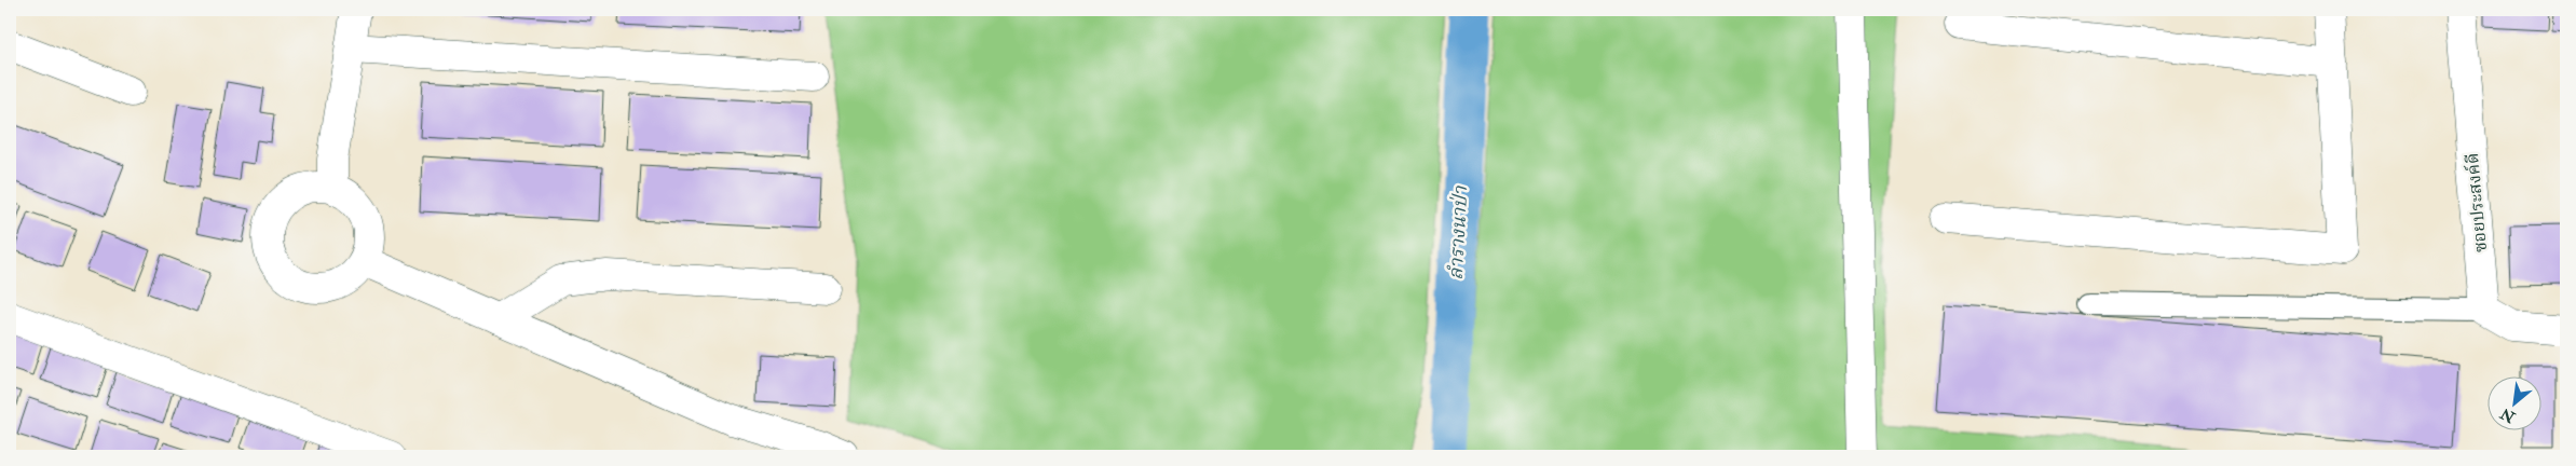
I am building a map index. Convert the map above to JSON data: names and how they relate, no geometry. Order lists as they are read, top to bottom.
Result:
{
  "streets": {
    "street": ["ซอยประสงค์ดี"]
  },
  "water": ["ลำรางนาป่า"],
  "north": "bottom left"
}
